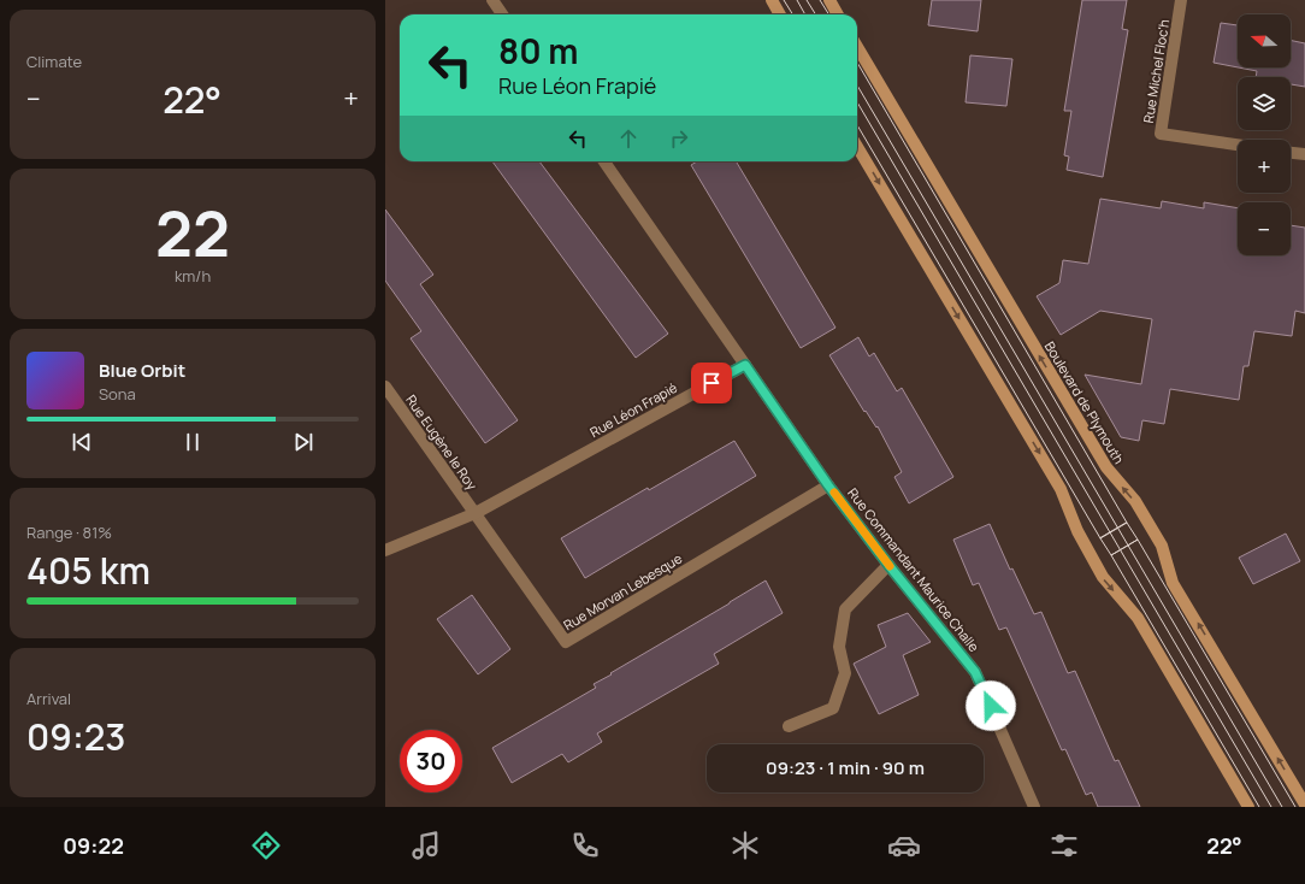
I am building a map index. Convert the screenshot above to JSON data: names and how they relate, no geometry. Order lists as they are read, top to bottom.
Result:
{
  "streets": {
    "main road": ["Boulevard de Plymouth"],
    "street": [
      "Rue Michel Floc'h",
      "Rue Léon Frapié",
      "Rue Eugène le Roy",
      "Rue Commandant Maurice Challe",
      "Rue Morvan Lebesque"
    ]
  },
  "crossings": [
    ["Rue Léon Frapié", "Rue Eugène le Roy"],
    ["Rue Léon Frapié", "Rue Commandant Maurice Challe"],
    ["Rue Léon Frapié", "Rue Morvan Lebesque"],
    ["Rue Eugène le Roy", "Rue Morvan Lebesque"],
    ["Rue Commandant Maurice Challe", "Rue Morvan Lebesque"]
  ],
  "north": "left",
  "page": {
    "tile": [
      "Climate",
      ["22", "km/h"],
      ["Range · 81%", "405 km"],
      ["Arrival", "09:23"]
    ],
    "map_buttons": ["+", "−"],
    "turn": ["80 m", "Rue Léon Frapié"],
    "heat": ["−", "22°", "+"],
    "song": ["Blue Orbit", "Sona"],
    "limit": "30",
    "trip": "09:23 · 1 min · 90 m",
    "tabs": ["09:22", "22°"]
  }
}
